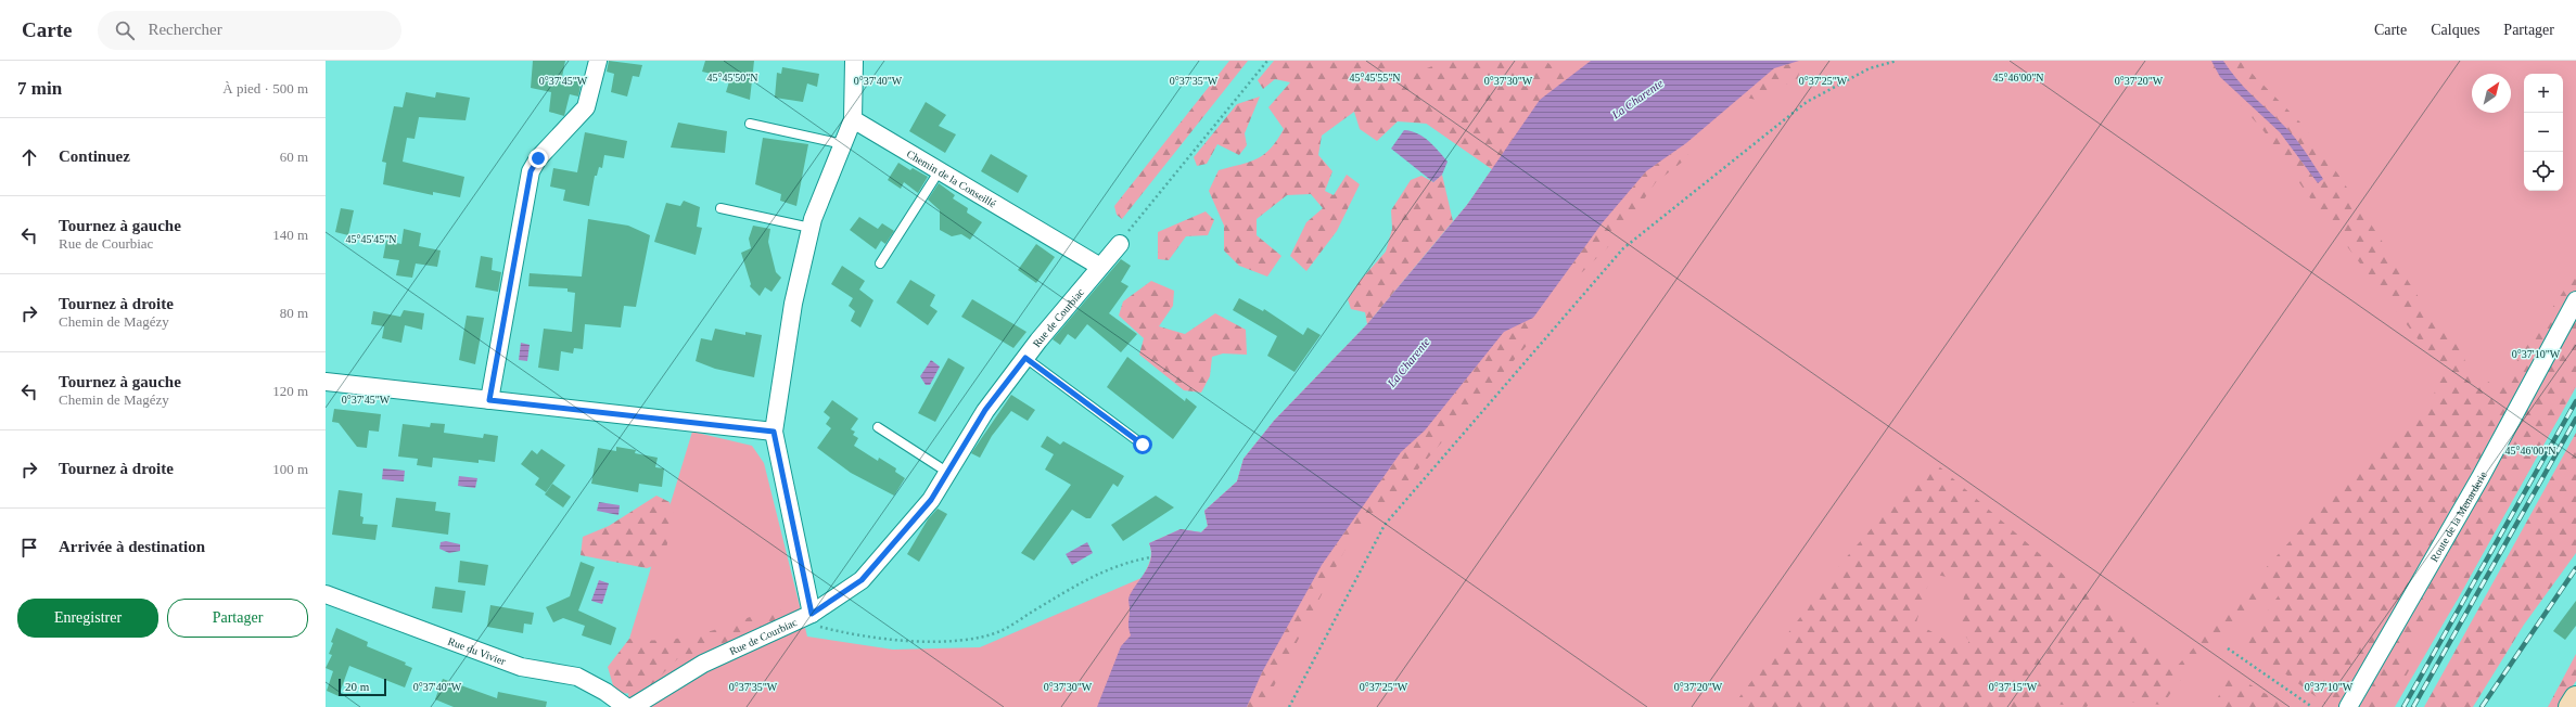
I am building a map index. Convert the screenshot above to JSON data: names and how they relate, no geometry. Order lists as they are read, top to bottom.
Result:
{
  "streets": {
    "street": [
      "Chemin de la Conseillé",
      "Rue de Courbiac",
      "Route de la Menarderie",
      "Rue du Vivier"
    ]
  },
  "crossings": [
    ["Chemin de la Conseillé", "Rue de Courbiac"]
  ],
  "water": ["La Charente"],
  "scale_bar": "20 m",
  "north": "top right",
  "page": {
    "header": "Carte",
    "search": "Rechercher",
    "nav": ["Carte", "Calques", "Partager"],
    "heading": ["7 min", "À pied · 500 m"],
    "map_buttons": ["+", "−"],
    "list": [
      ["Continuez", "60 m"],
      ["Tournez à gauche", "Rue de Courbiac", "140 m"],
      ["Tournez à droite", "Chemin de Magézy", "80 m"],
      ["Tournez à gauche", "Chemin de Magézy", "120 m"],
      ["Tournez à droite", "100 m"],
      "Arrivée à destination"
    ],
    "buttons": ["Enregistrer", "Partager"],
    "scale": "20 m"
  },
  "coordinates": [
    "45°45'50\"N",
    "45°45'55\"N",
    "45°46'00\"N",
    "0°37'45\"W",
    "0°37'40\"W",
    "0°37'35\"W",
    "0°37'30\"W",
    "0°37'25\"W",
    "0°37'20\"W",
    "45°45'45\"N",
    "0°37'10\"W",
    "0°37'15\"W"
  ]
}
